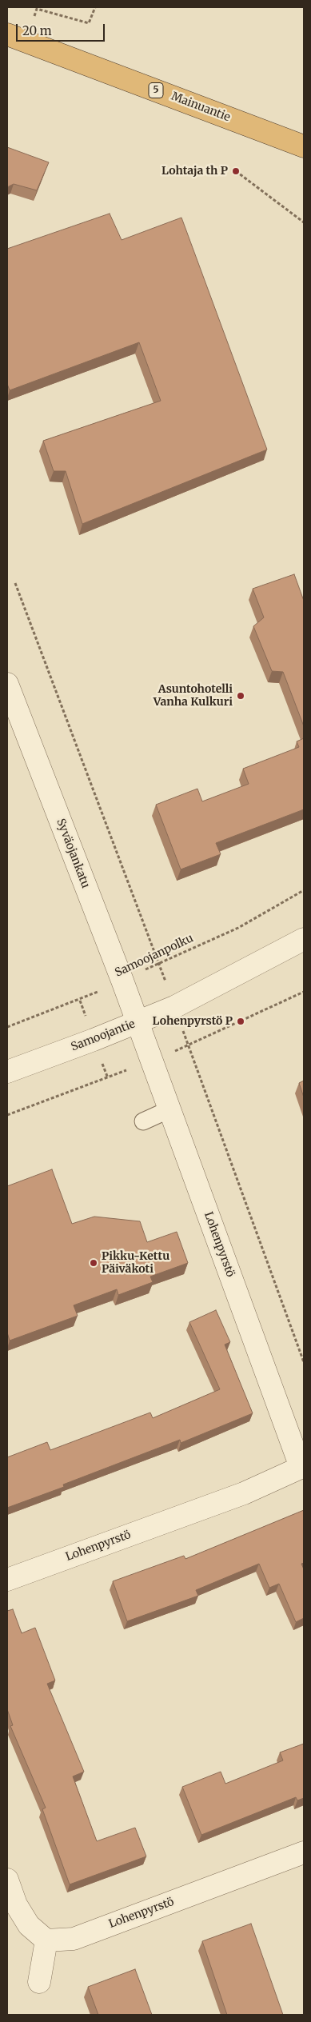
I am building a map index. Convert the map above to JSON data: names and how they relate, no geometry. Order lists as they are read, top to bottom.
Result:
{
  "streets": {
    "highway": ["5", "Mainuantie"],
    "street": ["Syväojankatu", "Samoojantie", "Lohenpyrstö"],
    "path": ["Samoojanpolku"]
  },
  "crossings": [
    ["Syväojankatu", "Samoojanpolku"],
    ["Syväojankatu", "Samoojantie"],
    ["Syväojankatu", "Lohenpyrstö"],
    ["Samoojantie", "Lohenpyrstö"]
  ],
  "places": [
    "Lohtaja th P",
    "Asuntohotelli Vanha Kulkuri",
    "Lohenpyrstö P",
    "Pikku-Kettu Päiväkoti"
  ],
  "scale_bar": "20 m"
}
